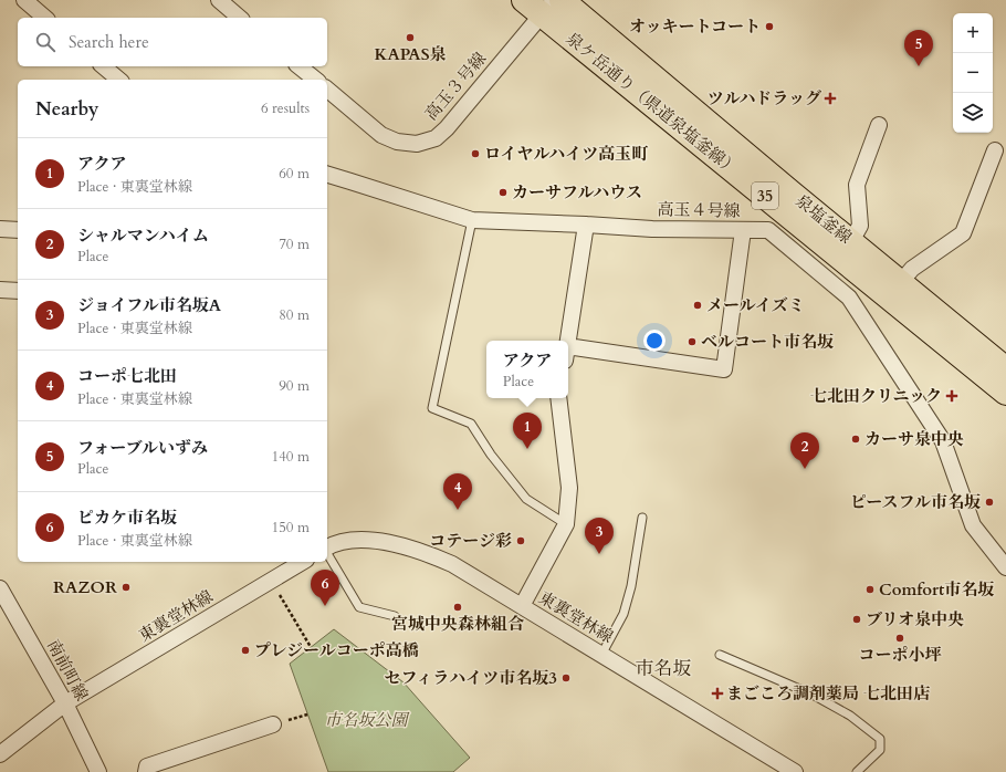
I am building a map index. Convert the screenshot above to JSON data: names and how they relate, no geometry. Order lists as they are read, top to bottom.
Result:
{
  "streets": {
    "main road": ["泉ケ岳通り（県道泉塩釜線）", "35", "泉塩釜線"],
    "street": [
      "高玉３号線",
      "高玉４号線",
      "東裏堂林線",
      "南前町線"
    ]
  },
  "crossings": [
    ["高玉３号線", "泉ケ岳通り（県道泉塩釜線）"],
    ["泉ケ岳通り（県道泉塩釜線）", "泉塩釜線"],
    ["東裏堂林線", "南前町線"]
  ],
  "districts": ["市名坂"],
  "parks": ["市名坂公園"],
  "places": {
    "other": [
      "オッキートコート",
      "KAPAS泉",
      "ロイヤルハイツ高玉町",
      "カーサフルハウス",
      "メールイズミ",
      "ベルコート市名坂",
      "カーサ泉中央",
      "ピースフル市名坂",
      "コテージ彩",
      "RAZOR",
      "Comfort市名坂",
      "宮城中央森林組合",
      "ブリオ泉中央",
      "コーポ小坪",
      "プレジールコーポ高橋",
      "セフィラハイツ市名坂3"
    ],
    "health": ["ツルハドラッグ", "七北田クリニック", "まごころ調剤薬局 七北田店"]
  },
  "page": {
    "map_buttons": ["+", "−"],
    "search": "Search here",
    "pins": [
      "5",
      "1",
      "2",
      "4",
      "3",
      "6"
    ],
    "heading": ["Nearby", "6 results"],
    "list": [
      {
        "mark": "1",
        "name": "アクア",
        "note": "Place · 東裏堂林線",
        "value": "60 m"
      },
      {
        "mark": "2",
        "name": "シャルマンハイム",
        "note": "Place",
        "value": "70 m"
      },
      {
        "mark": "3",
        "name": "ジョイフル市名坂A",
        "note": "Place · 東裏堂林線",
        "value": "80 m"
      },
      {
        "mark": "4",
        "name": "コーポ七北田",
        "note": "Place · 東裏堂林線",
        "value": "90 m"
      },
      {
        "mark": "5",
        "name": "フォーブルいずみ",
        "note": "Place",
        "value": "140 m"
      },
      {
        "mark": "6",
        "name": "ピカケ市名坂",
        "note": "Place · 東裏堂林線",
        "value": "150 m"
      }
    ],
    "popup": ["アクア", "Place"]
  }
}
